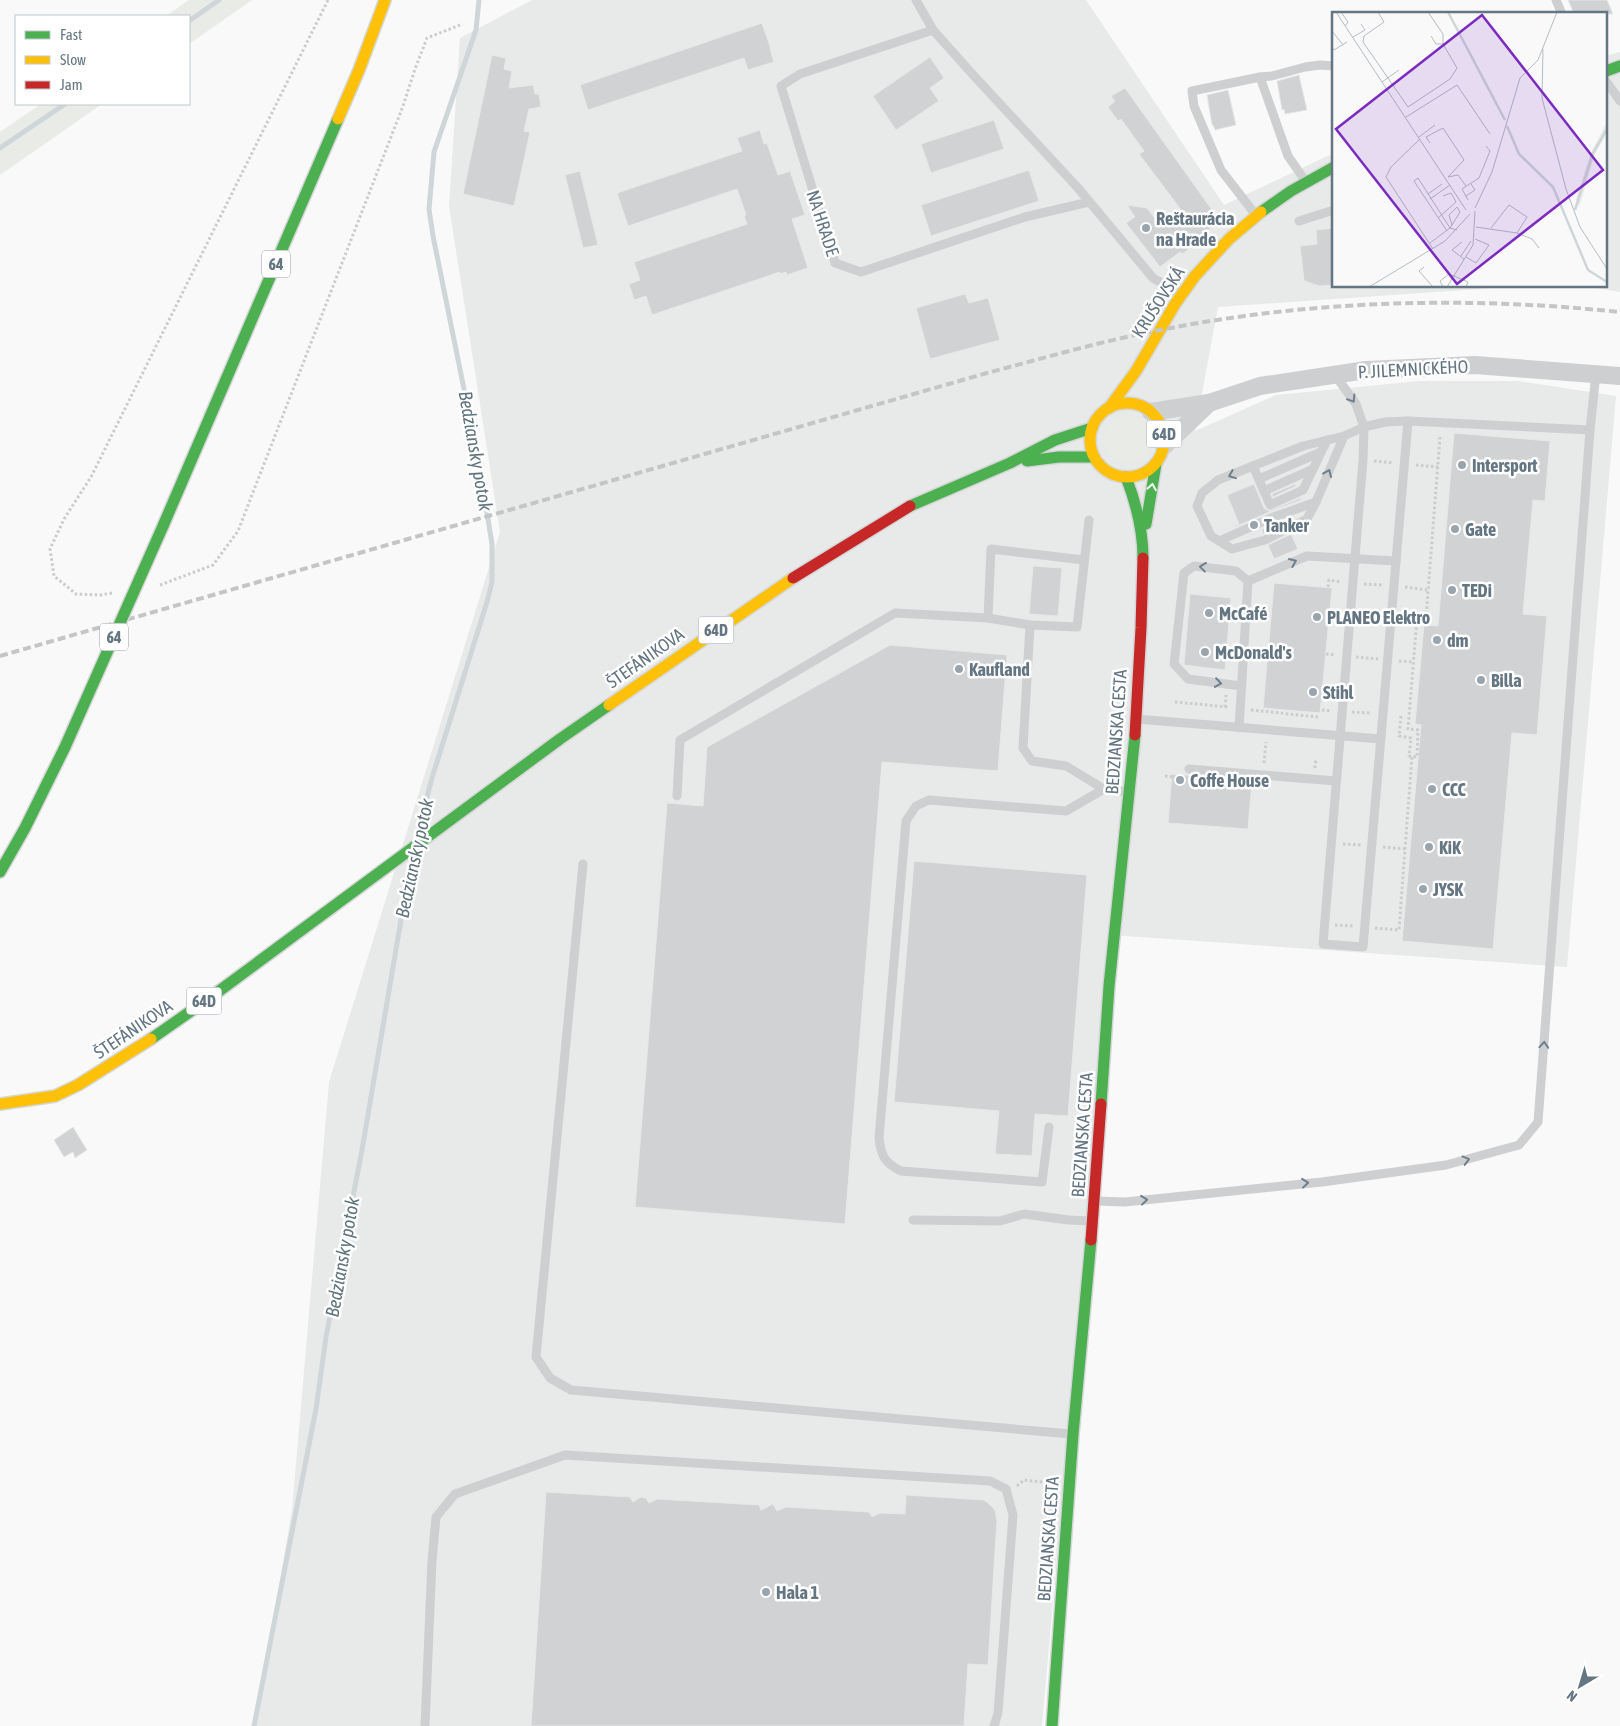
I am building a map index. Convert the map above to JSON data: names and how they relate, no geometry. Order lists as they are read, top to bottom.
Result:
{
  "streets": {
    "main road": [
      "64",
      "KRUŠOVSKÁ",
      "64D",
      "ŠTEFÁNIKOVA",
      "BEDZIANSKA CESTA"
    ],
    "street": ["P. JILEMNICKÉHO"],
    "lane": ["NA HRADE"]
  },
  "crossings": [
    ["KRUŠOVSKÁ", "P. JILEMNICKÉHO"],
    ["KRUŠOVSKÁ", "64D"],
    ["KRUŠOVSKÁ", "BEDZIANSKA CESTA"],
    ["P. JILEMNICKÉHO", "64D"],
    ["P. JILEMNICKÉHO", "BEDZIANSKA CESTA"],
    ["64D", "ŠTEFÁNIKOVA"],
    ["64D", "BEDZIANSKA CESTA"]
  ],
  "water": ["Bedziansky potok"],
  "places": [
    "Reštaurácia na Hrade",
    "Intersport",
    "Tanker",
    "Gate",
    "TEDi",
    "McCafé",
    "PLANEO Elektro",
    "dm",
    "McDonald's",
    "Kaufland",
    "Billa",
    "Stihl",
    "Coffe House",
    "CCC",
    "KiK",
    "JYSK",
    "Hala 1"
  ],
  "legend": ["Fast", "Slow", "Jam"],
  "north": "bottom left"
}
